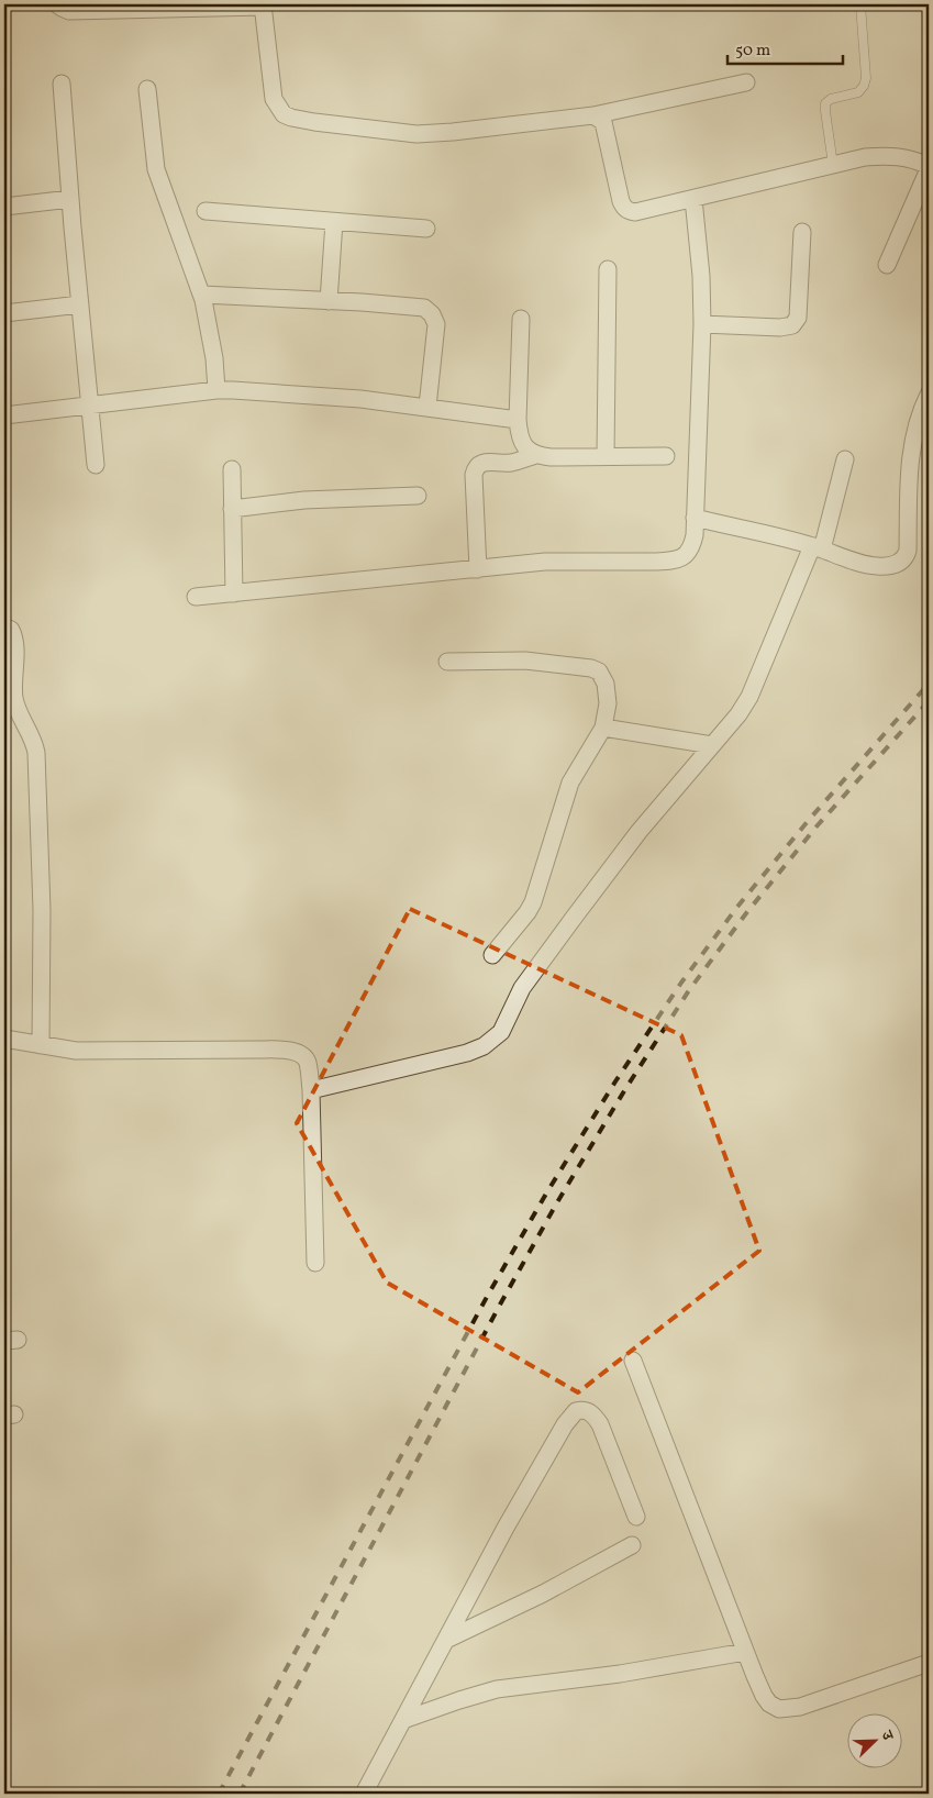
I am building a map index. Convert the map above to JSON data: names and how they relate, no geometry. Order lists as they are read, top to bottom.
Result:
{
  "scale_bar": "50 m",
  "north": "top right"
}
